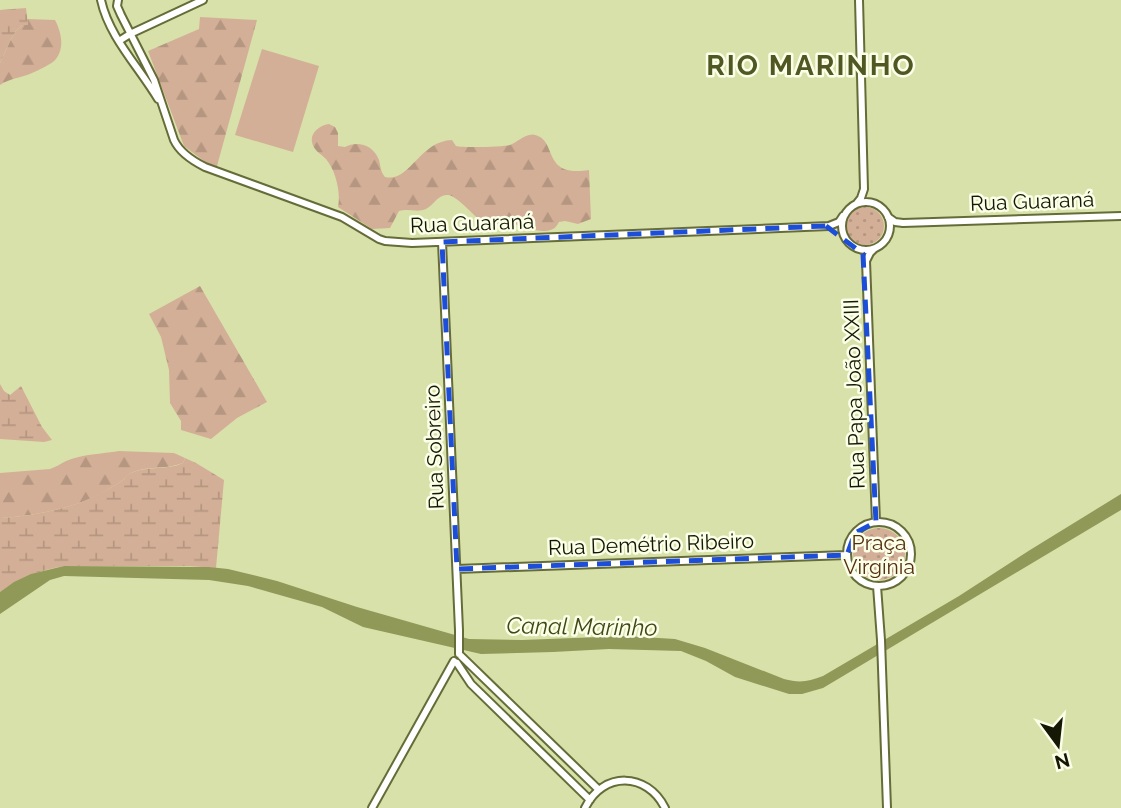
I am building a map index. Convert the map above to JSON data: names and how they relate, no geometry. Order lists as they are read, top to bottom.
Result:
{
  "streets": {
    "street": [
      "Rua Guaraná",
      "Rua Papa João XXIII",
      "Rua Sobreiro",
      "Rua Demétrio Ribeiro"
    ]
  },
  "crossings": [
    ["Rua Guaraná", "Rua Papa João XXIII"],
    ["Rua Guaraná", "Rua Sobreiro"],
    ["Rua Papa João XXIII", "Rua Demétrio Ribeiro"],
    ["Rua Sobreiro", "Rua Demétrio Ribeiro"]
  ],
  "districts": ["RIO MARINHO"],
  "water": ["Canal Marinho"],
  "parks": ["Praça Virgínia"],
  "north": "bottom"
}
